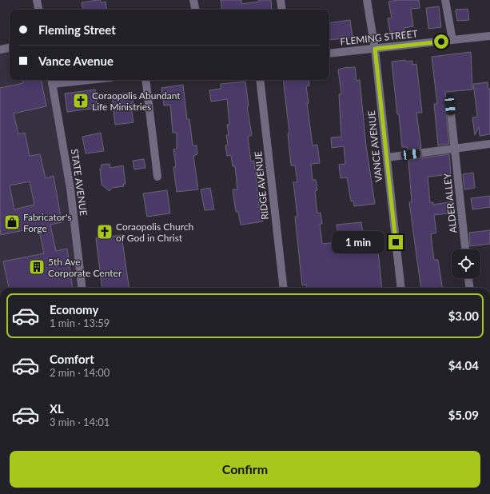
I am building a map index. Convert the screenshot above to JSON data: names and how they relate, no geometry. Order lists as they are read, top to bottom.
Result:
{
  "streets": {
    "street": [
      "FLEMING STREET",
      "VANCE AVENUE",
      "STATE AVENUE",
      "RIDGE AVENUE",
      "ALDER ALLEY"
    ]
  },
  "crossings": [
    ["FLEMING STREET", "VANCE AVENUE"]
  ],
  "places": {
    "church": ["Coraopolis Abundant Life Ministries", "Coraopolis Church of God in Christ"],
    "shop": ["Fabricator's Forge"],
    "building": ["5th Ave Corporate Center"]
  },
  "page": {
    "banner": ["Fleming Street", "Vance Avenue"],
    "bubble": "1 min",
    "list": [
      {
        "name": "Economy",
        "note": "1 min · 13:59",
        "value": "$3.00"
      },
      {
        "name": "Comfort",
        "note": "2 min · 14:00",
        "value": "$4.04"
      },
      {
        "name": "XL",
        "note": "3 min · 14:01",
        "value": "$5.09"
      }
    ],
    "buttons": "Confirm"
  }
}
